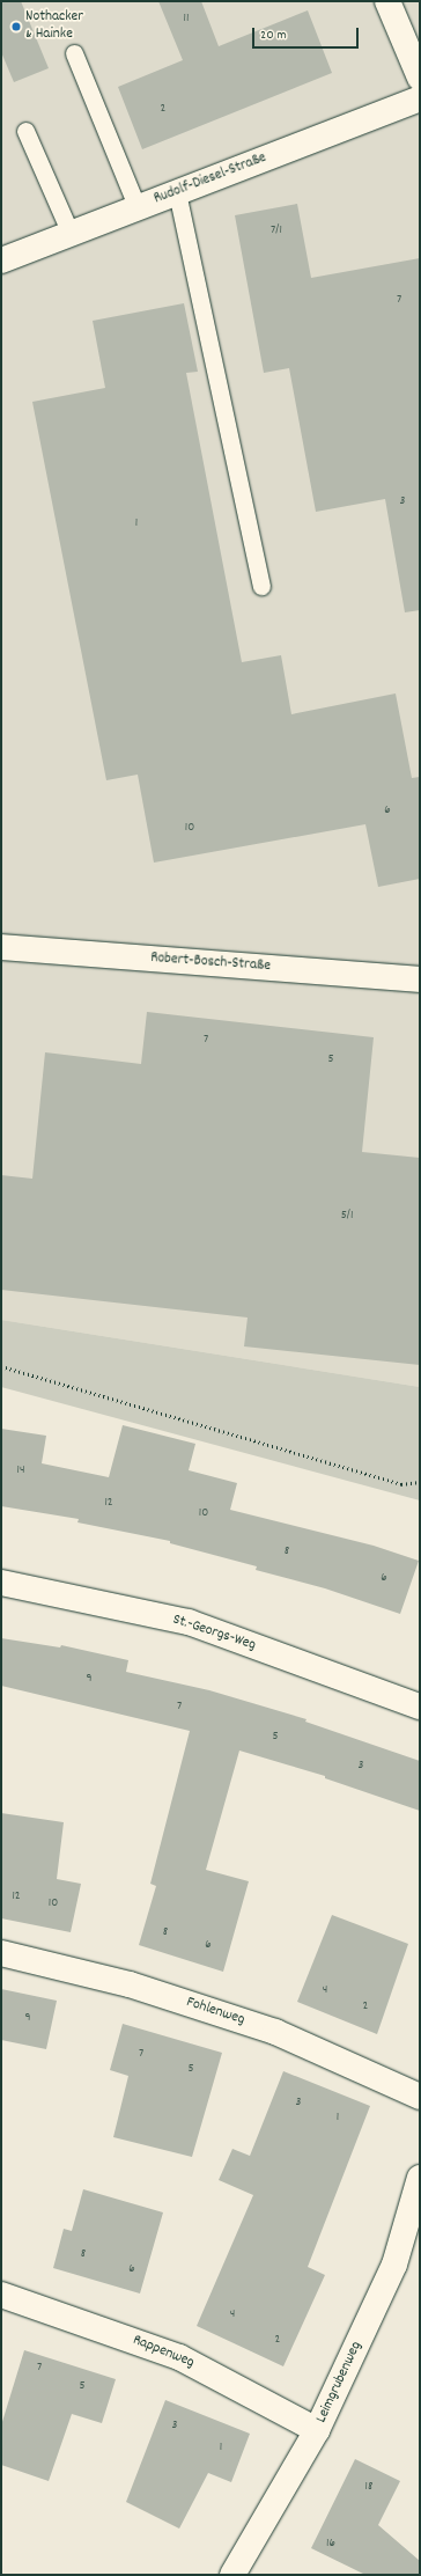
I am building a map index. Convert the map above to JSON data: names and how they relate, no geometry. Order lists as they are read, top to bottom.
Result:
{
  "streets": {
    "street": [
      "Rudolf-Diesel-Straße",
      "Robert-Bosch-Straße",
      "St.-Georgs-Weg",
      "Fohlenweg",
      "Rappenweg",
      "Leimgrubenweg"
    ]
  },
  "crossings": [
    ["Rappenweg", "Leimgrubenweg"]
  ],
  "places": ["Nothacker & Hainke"],
  "house_numbers": [
    "11",
    "2",
    "7/1",
    "7",
    "3",
    "1",
    "6",
    "10",
    "7",
    "5",
    "5/1",
    "14",
    "12",
    "10",
    "8",
    "6",
    "9",
    "7",
    "5",
    "3",
    "12",
    "10",
    "8",
    "6",
    "4",
    "2",
    "9",
    "7",
    "5",
    "3",
    "1",
    "8",
    "6",
    "4",
    "2",
    "7",
    "5",
    "3",
    "1",
    "18",
    "16"
  ],
  "scale_bar": "20 m"
}
